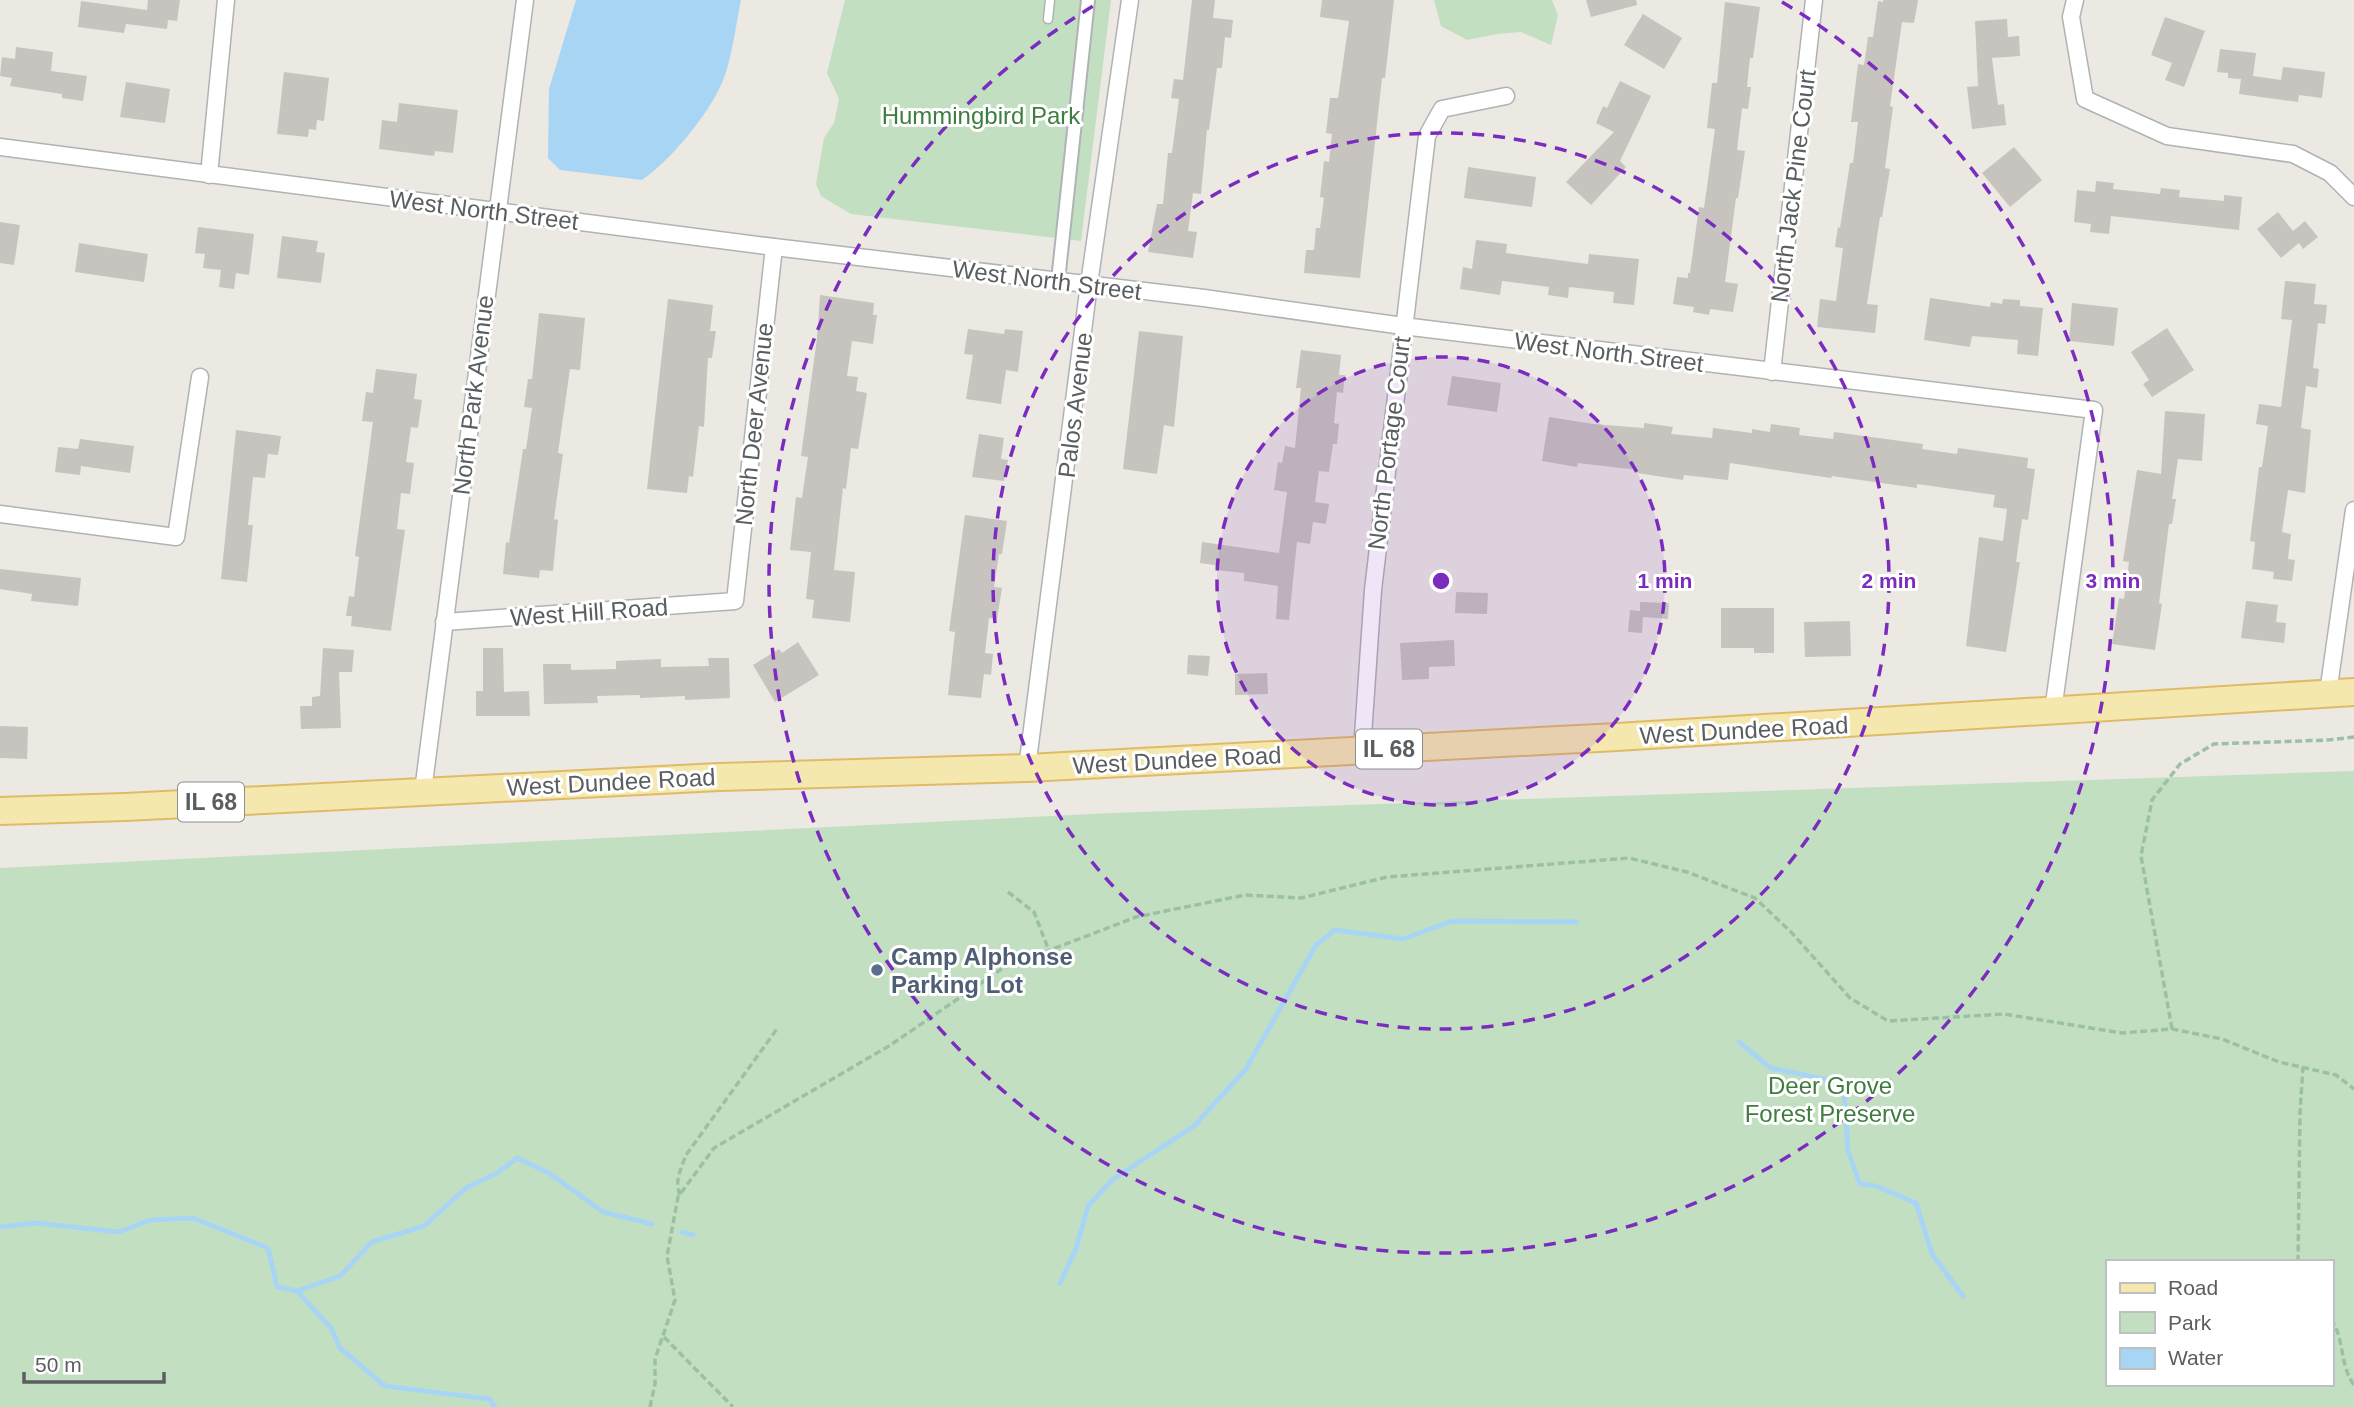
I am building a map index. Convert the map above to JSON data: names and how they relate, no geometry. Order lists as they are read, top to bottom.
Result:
{
  "streets": {
    "main road": ["West Dundee Road", "IL 68"],
    "street": [
      "North Jack Pine Court",
      "West North Street",
      "North Park Avenue",
      "Palos Avenue",
      "North Deer Avenue",
      "North Portage Court",
      "West Hill Road"
    ]
  },
  "crossings": [
    ["North Jack Pine Court", "West North Street"],
    ["West North Street", "North Park Avenue"],
    ["West North Street", "Palos Avenue"],
    ["West North Street", "North Deer Avenue"],
    ["West North Street", "North Portage Court"],
    ["West North Street", "West Dundee Road"],
    ["North Park Avenue", "West Hill Road"],
    ["North Park Avenue", "West Dundee Road"],
    ["Palos Avenue", "West Dundee Road"],
    ["North Deer Avenue", "West Hill Road"],
    ["North Portage Court", "West Dundee Road"]
  ],
  "parks": ["Hummingbird Park", "Deer Grove Forest Preserve"],
  "places": ["Camp Alphonse Parking Lot"],
  "legend": ["Road", "Park", "Water"],
  "scale_bar": "50 m",
  "rings": ["1 min", "2 min", "3 min"]
}
